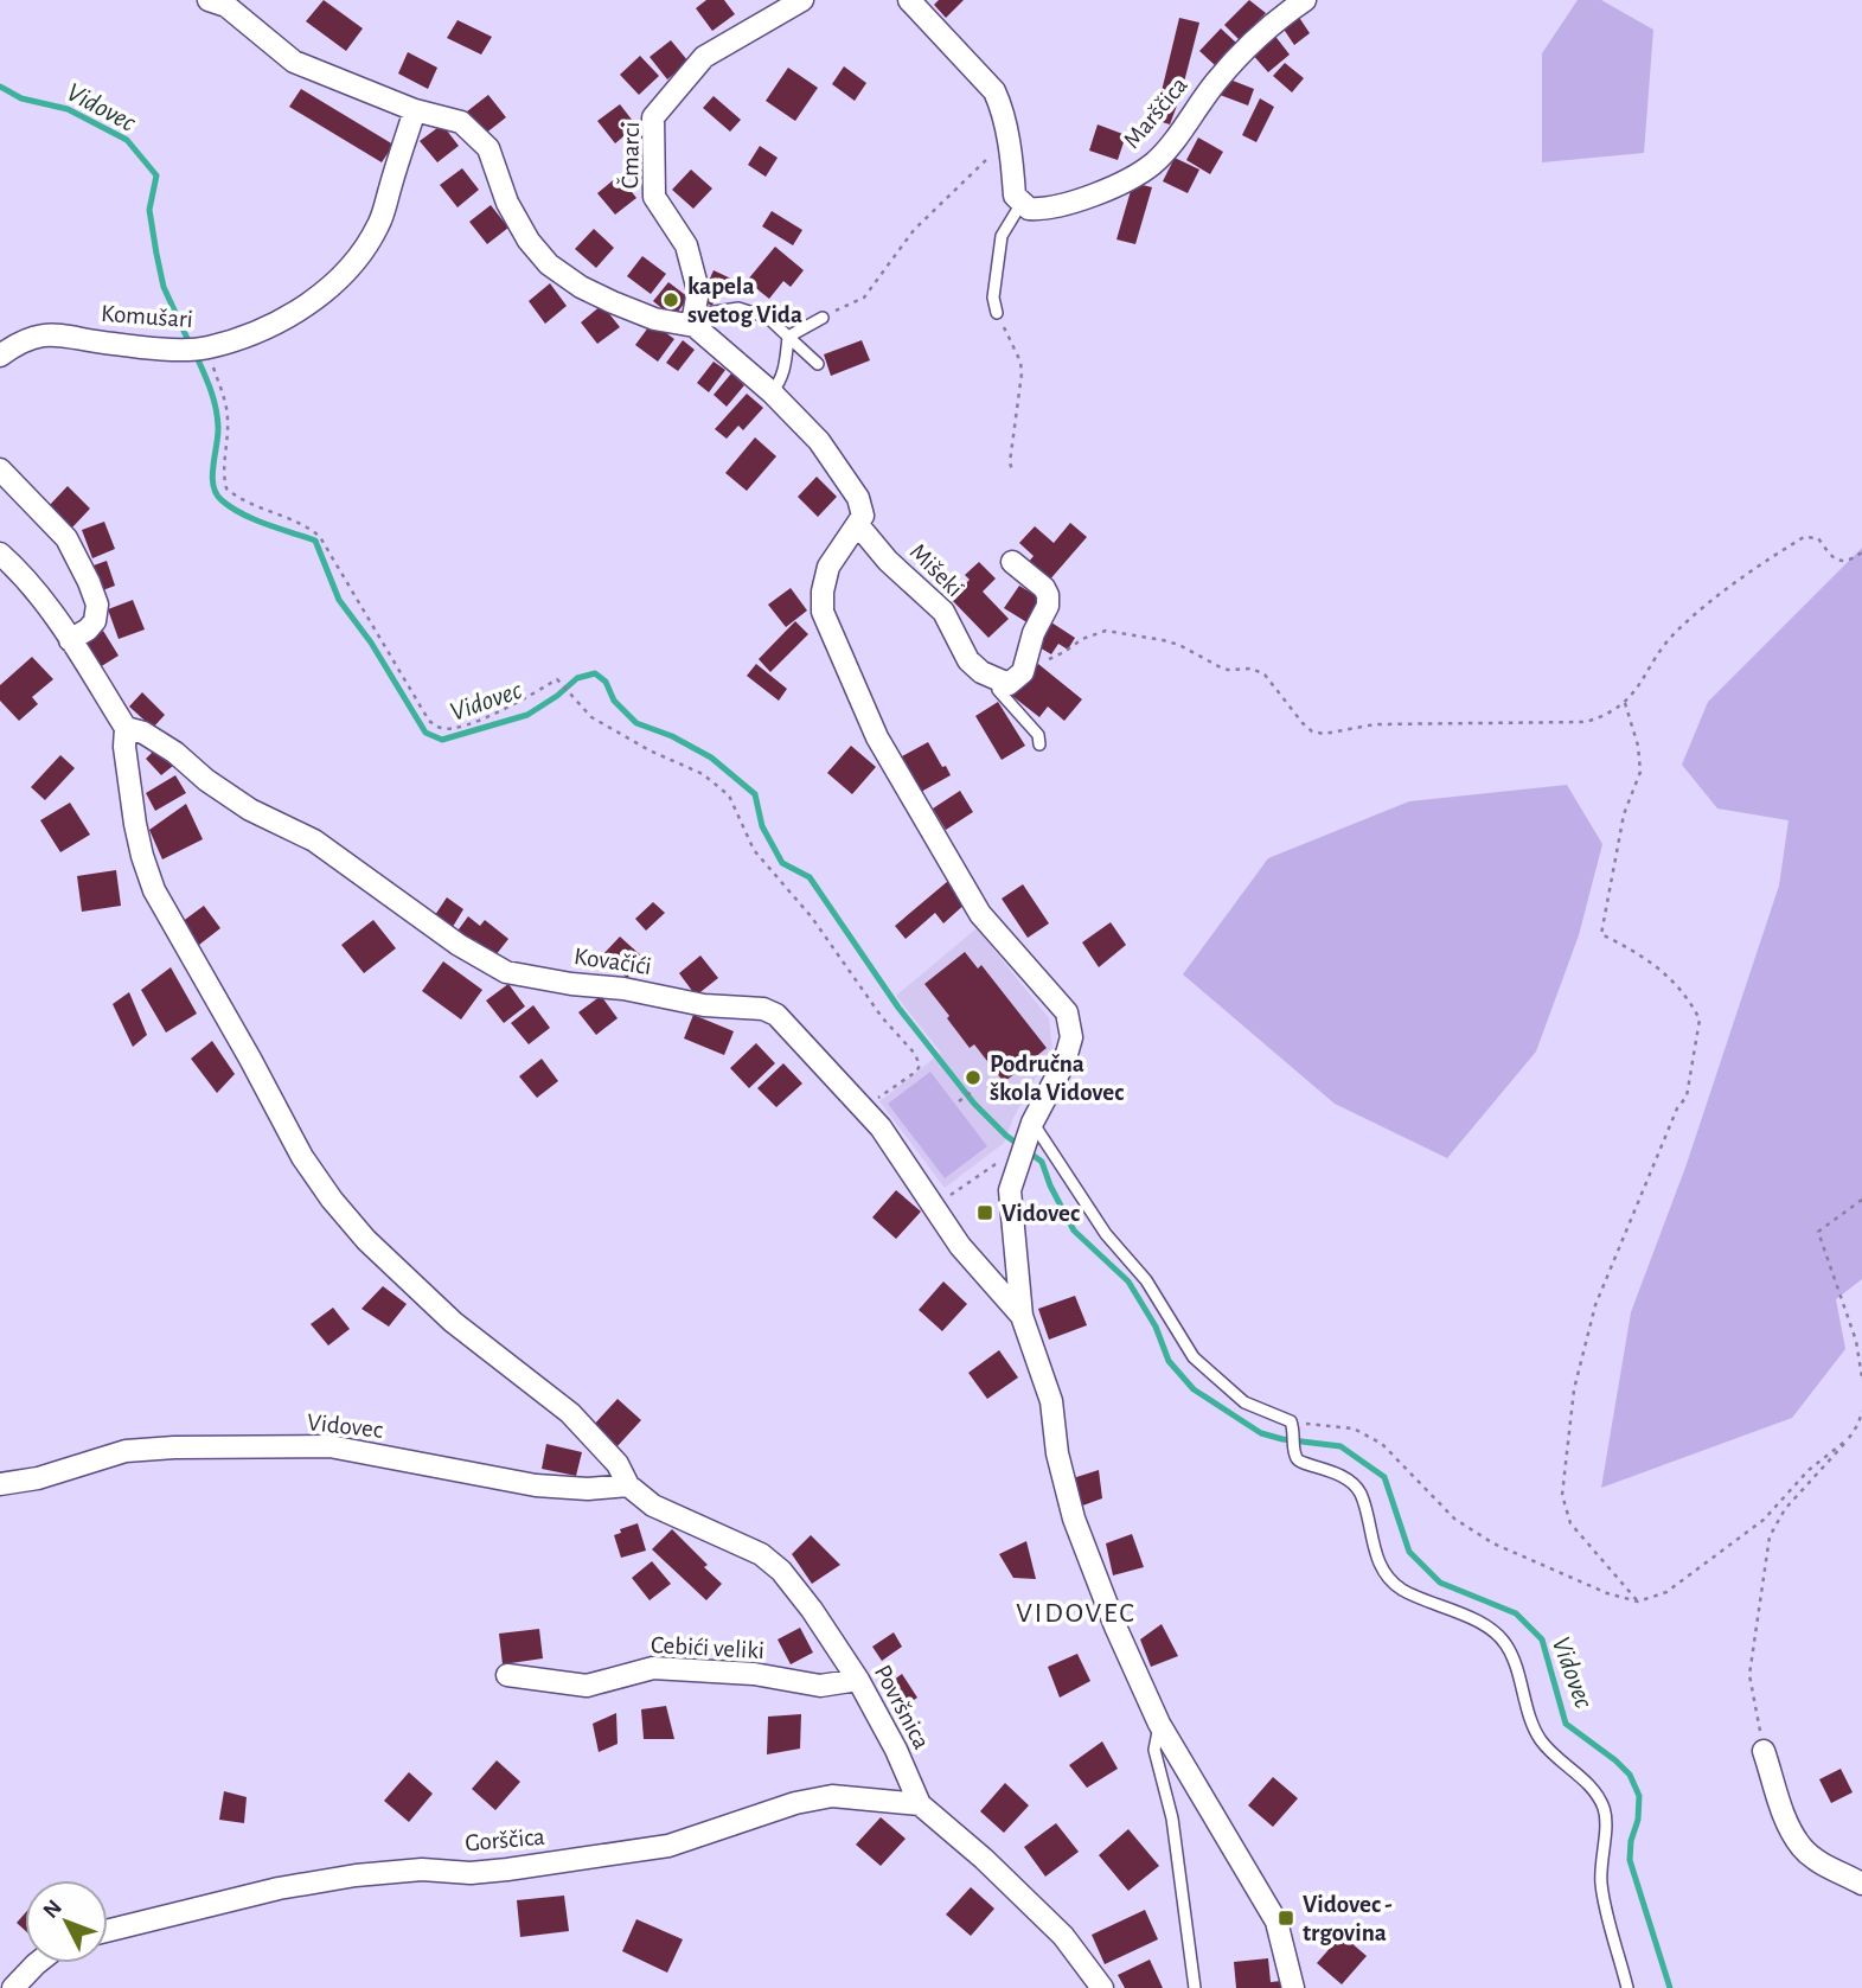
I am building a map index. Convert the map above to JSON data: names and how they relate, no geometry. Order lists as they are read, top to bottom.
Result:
{
  "streets": {
    "street": [
      "Marščica",
      "Čmarci",
      "Komušari",
      "Mišeki",
      "Kovačići",
      "Vidovec",
      "Cebići veliki",
      "Površnica",
      "Gorščica"
    ]
  },
  "crossings": [
    ["Vidovec", "Površnica"],
    ["Cebići veliki", "Površnica"],
    ["Površnica", "Gorščica"]
  ],
  "districts": ["VIDOVEC"],
  "water": ["Vidovec"],
  "places": {
    "other": ["kapela svetog Vida", "Područna škola Vidovec"],
    "transit": ["Vidovec", "Vidovec - trgovina"]
  },
  "north": "top left"
}
